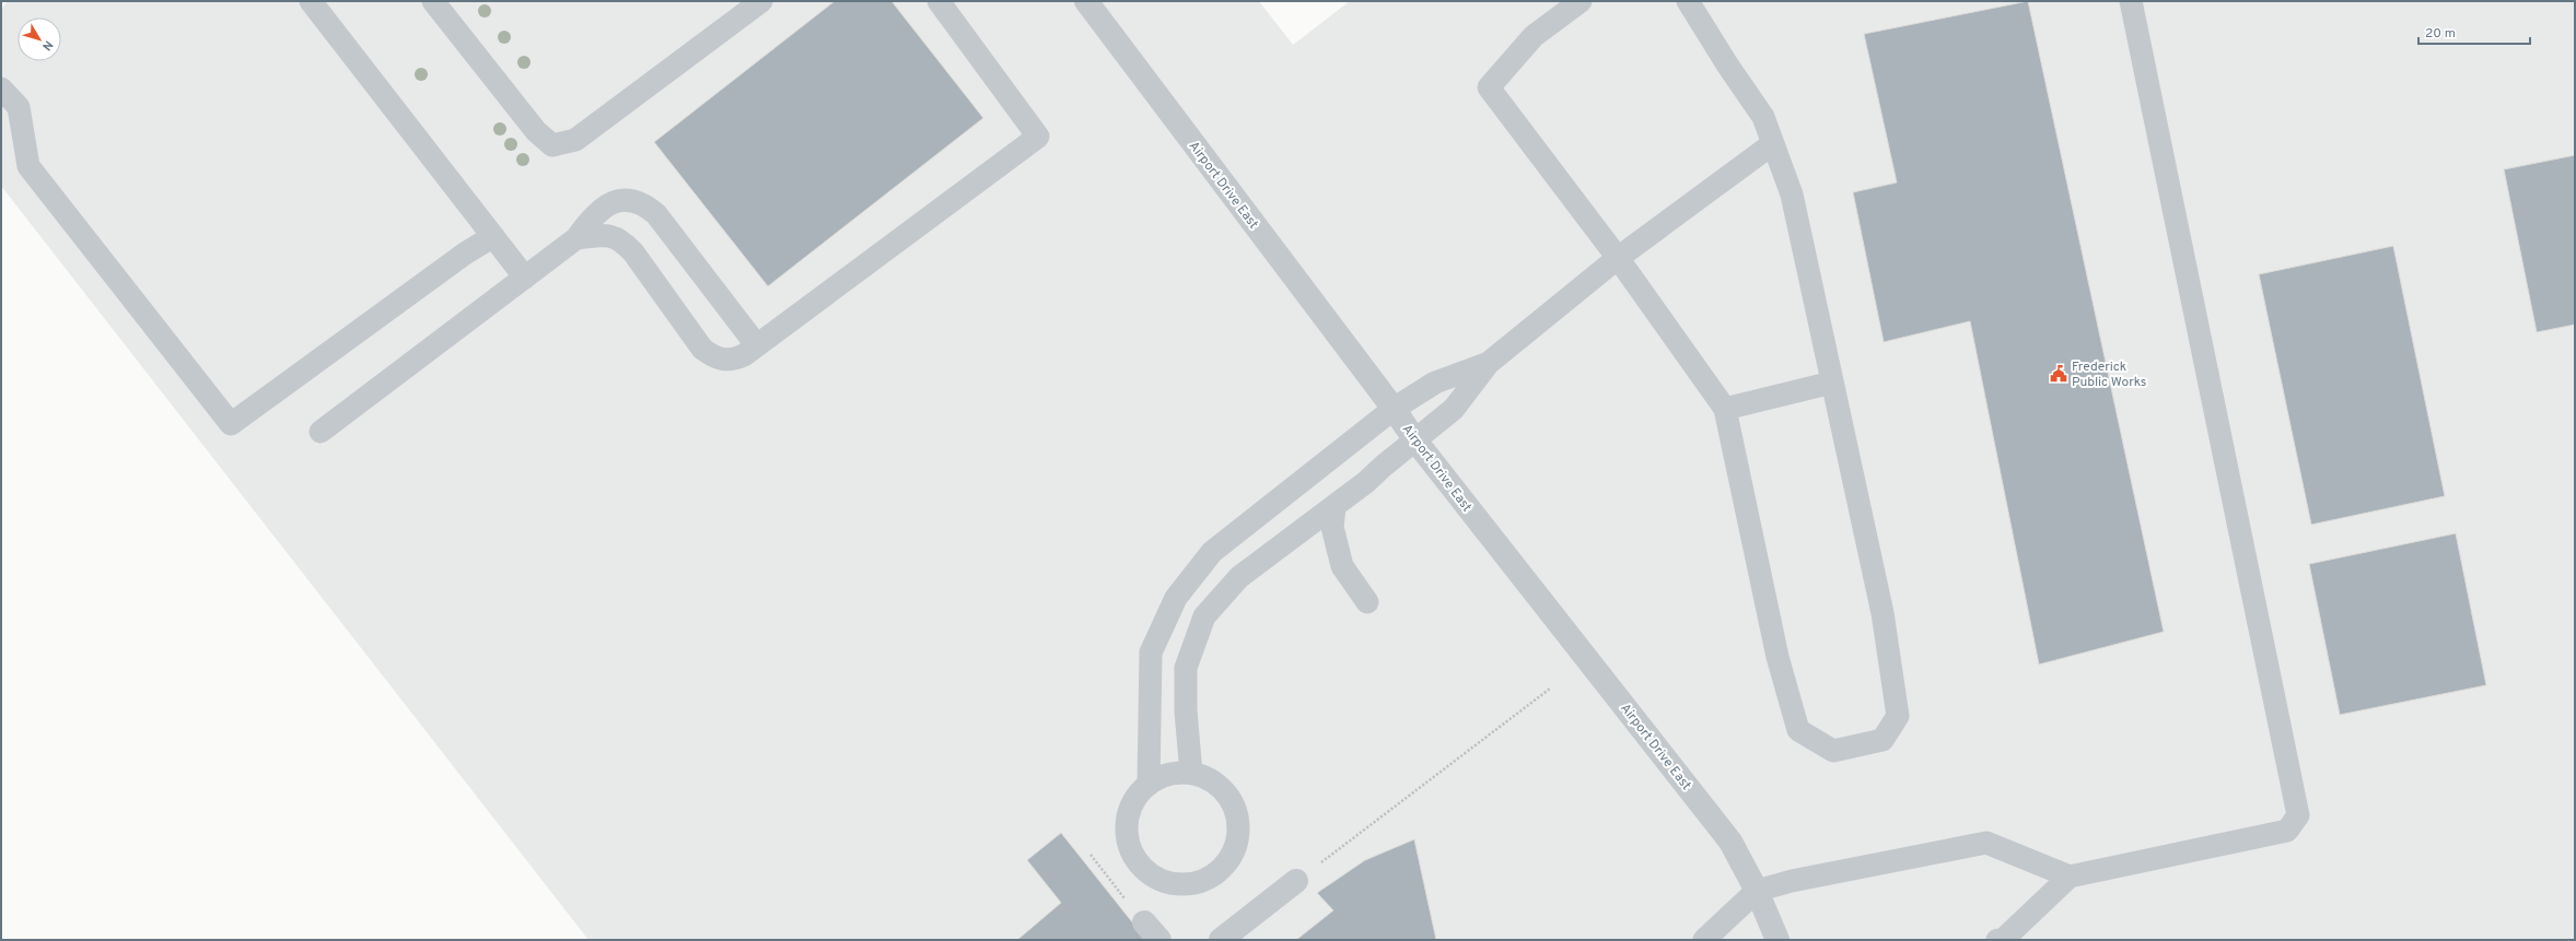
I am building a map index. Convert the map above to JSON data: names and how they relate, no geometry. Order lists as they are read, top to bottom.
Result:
{
  "streets": {
    "street": ["Airport Drive East"]
  },
  "places": {
    "public building": ["Frederick Public Works"]
  },
  "scale_bar": "20 m",
  "north": "bottom right"
}
